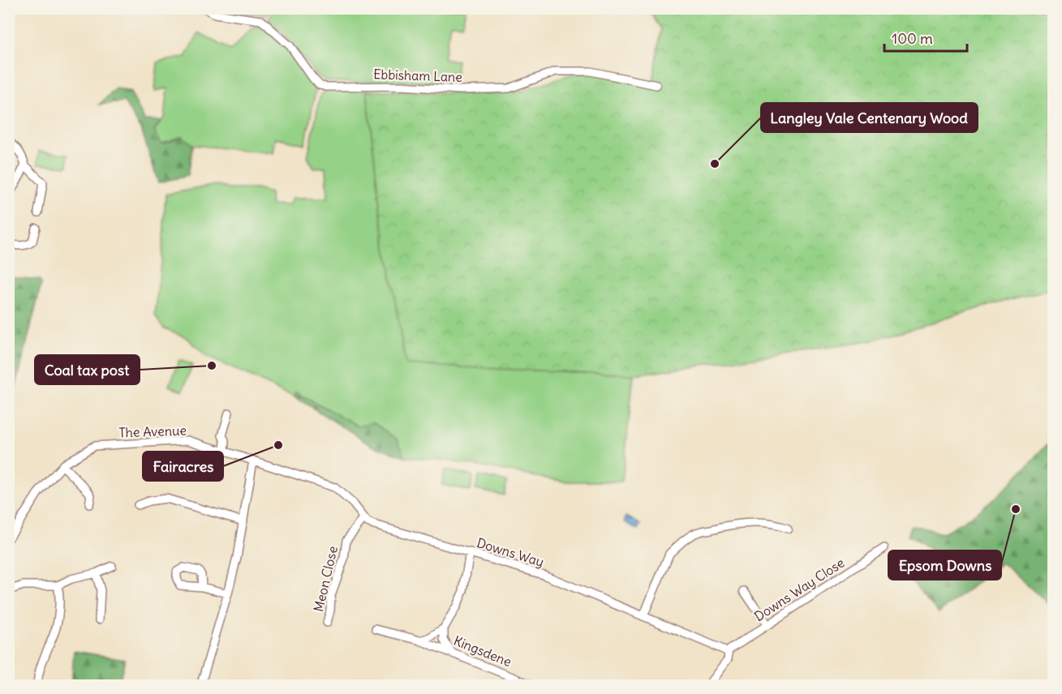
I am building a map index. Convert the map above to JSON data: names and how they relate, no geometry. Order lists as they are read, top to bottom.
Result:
{
  "streets": {
    "street": [
      "Ebbisham Lane",
      "The Avenue",
      "Downs Way",
      "Meon Close",
      "Downs Way Close",
      "Kingsdene"
    ]
  },
  "crossings": [
    ["The Avenue", "Downs Way"],
    ["Downs Way", "Meon Close"],
    ["Downs Way", "Downs Way Close"]
  ],
  "places": [
    "Langley Vale Centenary Wood",
    "Coal tax post",
    "Fairacres",
    "Epsom Downs"
  ],
  "scale_bar": "100 m"
}
